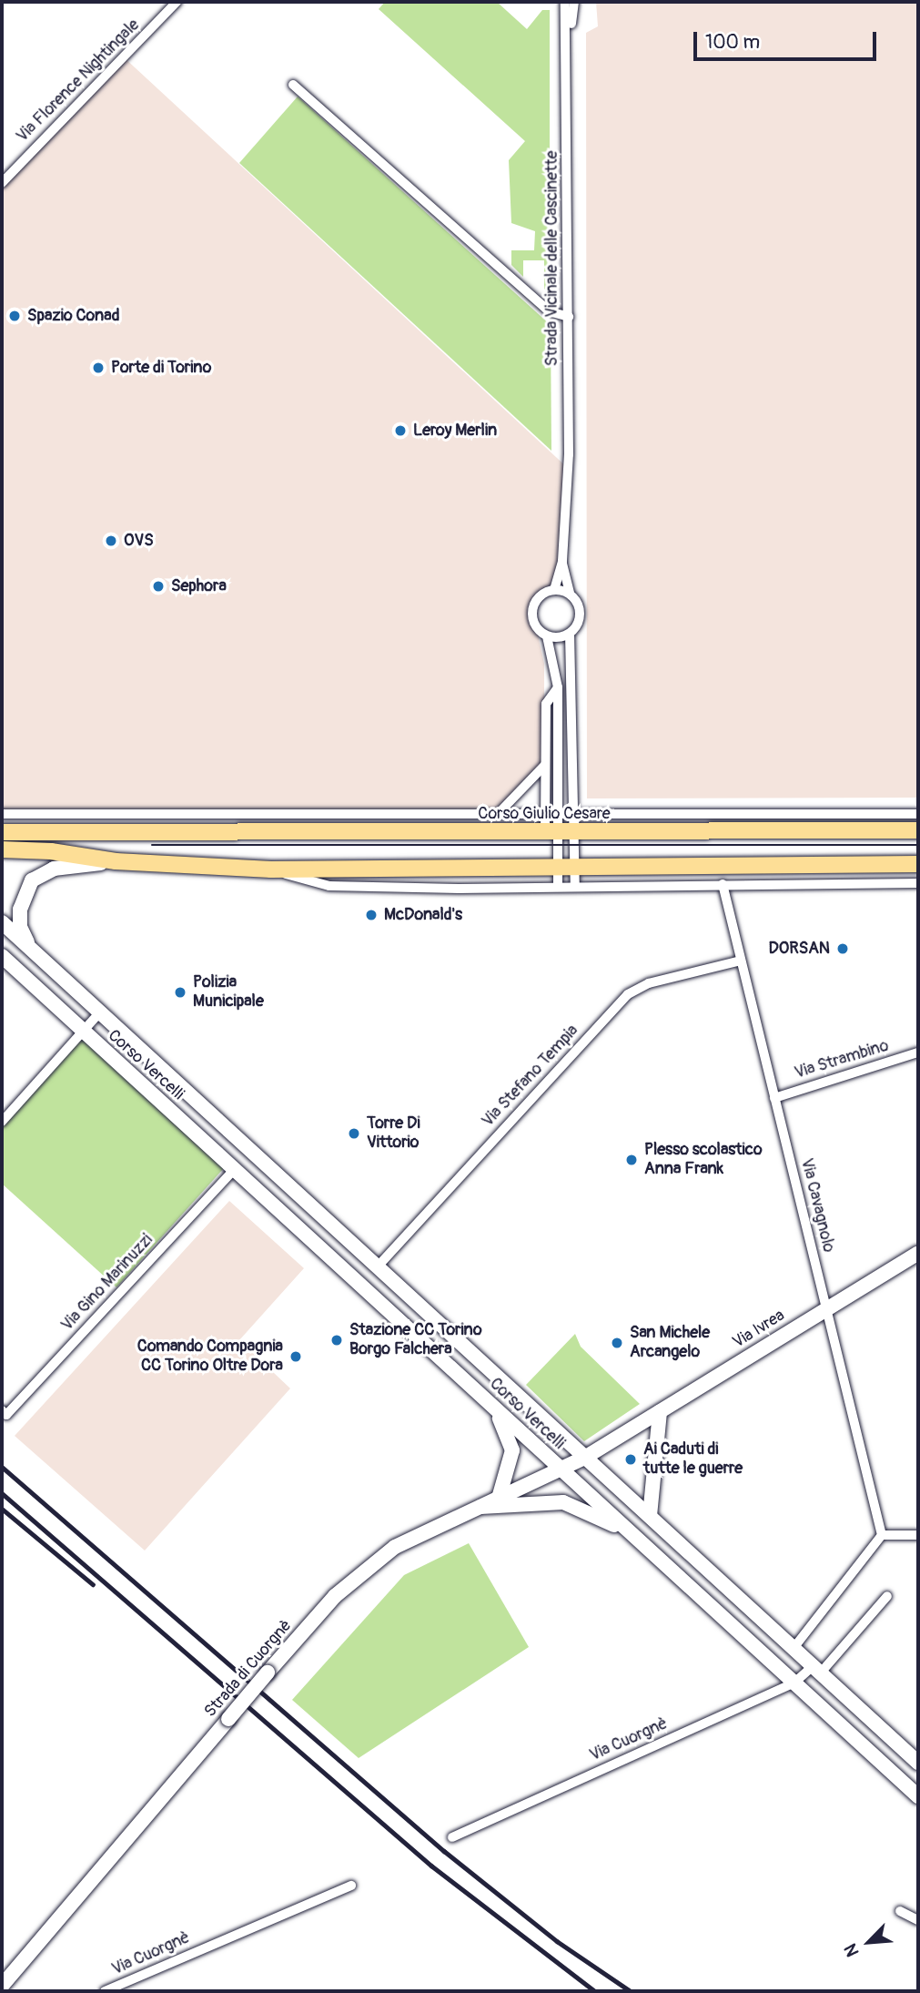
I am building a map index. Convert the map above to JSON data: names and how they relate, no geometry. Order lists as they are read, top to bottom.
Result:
{
  "streets": {
    "main road": [
      "Corso Giulio Cesare",
      "Corso Vercelli",
      "Via Ivrea",
      "Strada di Cuorgnè"
    ],
    "street": [
      "Via Florence Nightingale",
      "Strada Vicinale delle Cascinette",
      "Via Strambino",
      "Via Stefano Tempia",
      "Via Cavagnolo",
      "Via Gino Marinuzzi",
      "Via Cuorgnè"
    ]
  },
  "crossings": [
    ["Via Strambino", "Via Cavagnolo"],
    ["Corso Vercelli", "Via Stefano Tempia"],
    ["Corso Vercelli", "Via Gino Marinuzzi"],
    ["Corso Vercelli", "Via Ivrea"],
    ["Corso Vercelli", "Strada di Cuorgnè"],
    ["Corso Vercelli", "Via Cuorgnè"],
    ["Via Stefano Tempia", "Via Cavagnolo"],
    ["Via Cavagnolo", "Via Ivrea"],
    ["Via Ivrea", "Strada di Cuorgnè"]
  ],
  "places": [
    "Spazio Conad",
    "Porte di Torino",
    "Leroy Merlin",
    "OVS",
    "Sephora",
    "McDonald's",
    "DORSAN",
    "Polizia Municipale",
    "Torre Di Vittorio",
    "Plesso scolastico Anna Frank",
    "Stazione CC Torino Borgo Falchera",
    "San Michele Arcangelo",
    "Comando Compagnia CC Torino Oltre Dora",
    "Ai Caduti di tutte le guerre"
  ],
  "scale_bar": "100 m",
  "north": "bottom left"
}
